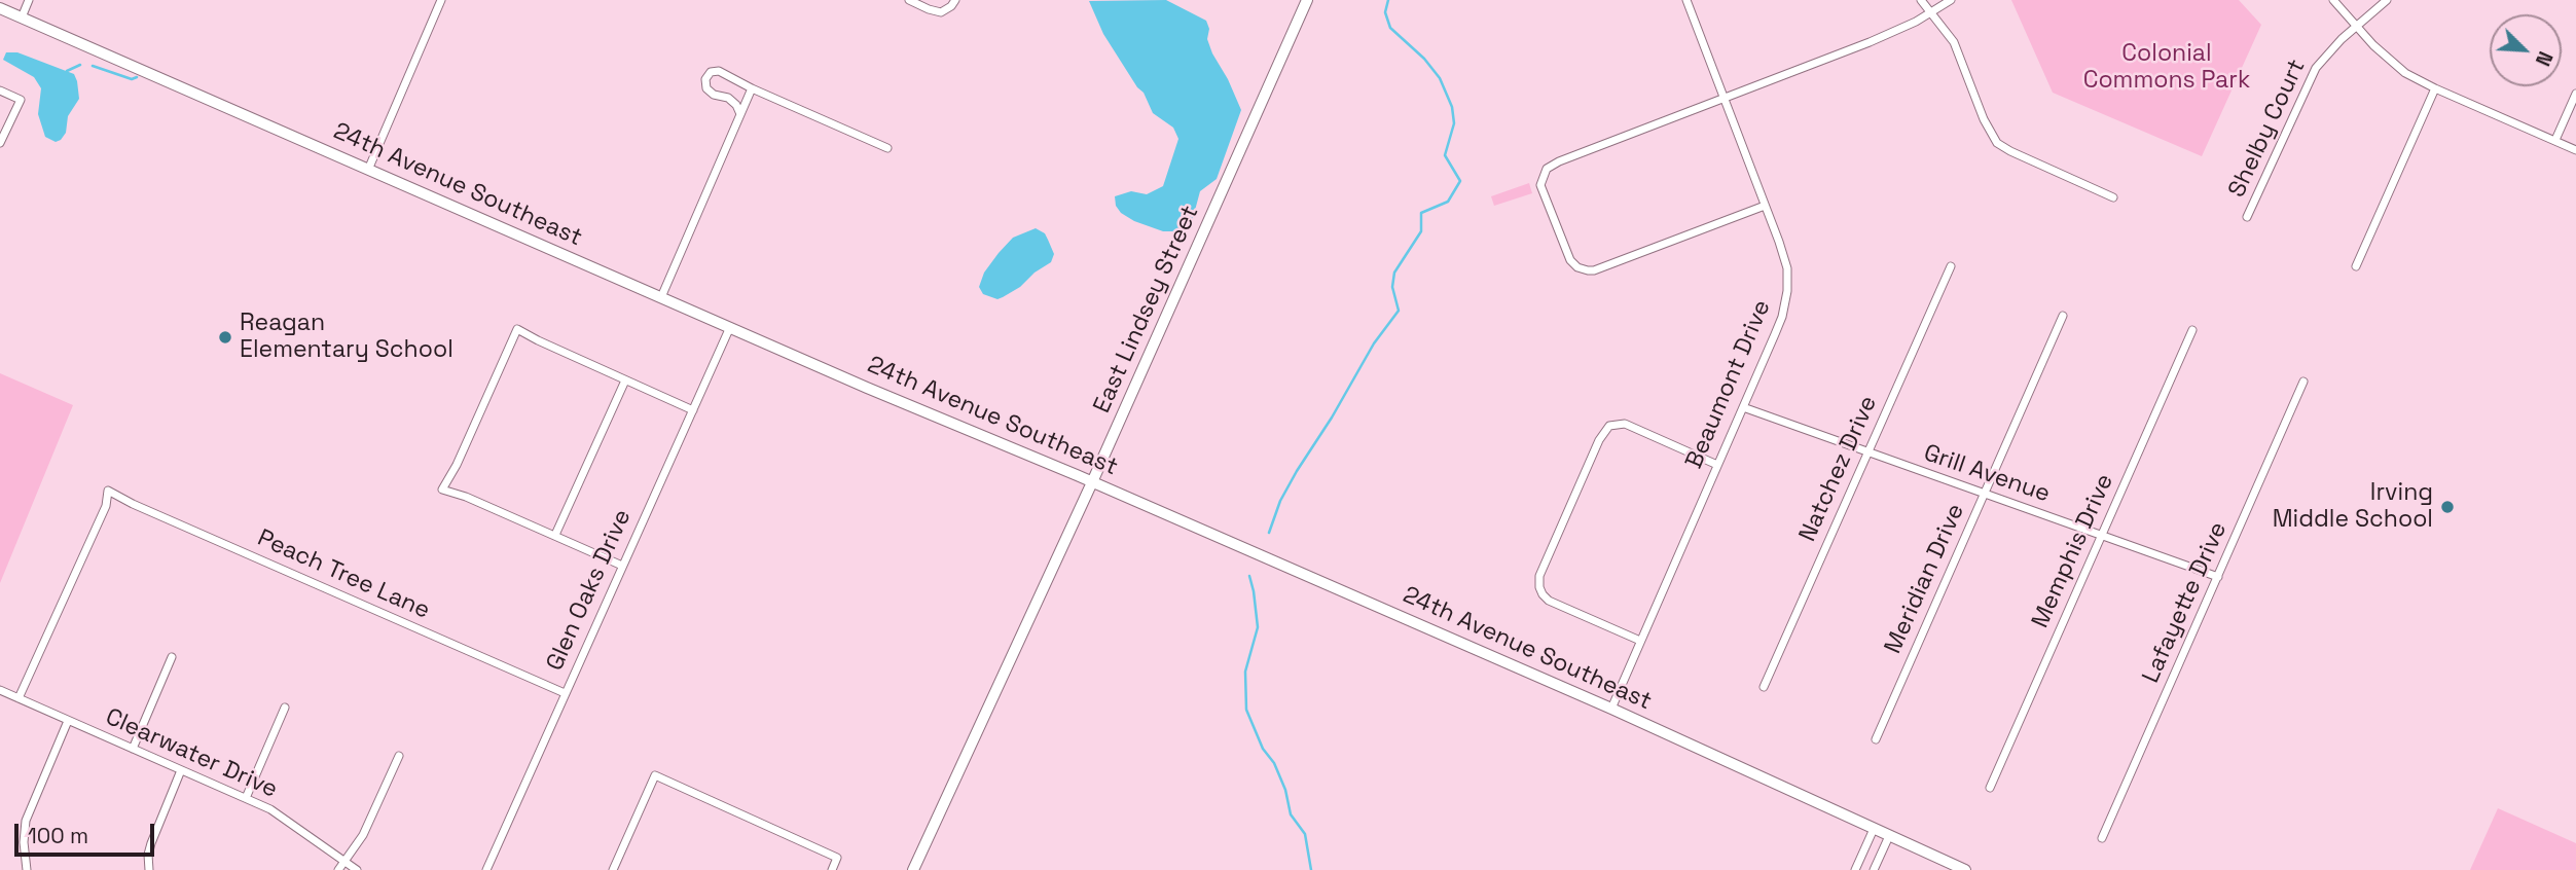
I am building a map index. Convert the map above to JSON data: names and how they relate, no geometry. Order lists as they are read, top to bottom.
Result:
{
  "streets": {
    "street": [
      "Shelby Court",
      "24th Avenue Southeast",
      "East Lindsey Street",
      "Beaumont Drive",
      "Natchez Drive",
      "Grill Avenue",
      "Memphis Drive",
      "Peach Tree Lane",
      "Meridian Drive",
      "Glen Oaks Drive",
      "Lafayette Drive",
      "Clearwater Drive"
    ]
  },
  "crossings": [
    ["24th Avenue Southeast", "East Lindsey Street"],
    ["24th Avenue Southeast", "Beaumont Drive"],
    ["24th Avenue Southeast", "Glen Oaks Drive"],
    ["Beaumont Drive", "Grill Avenue"],
    ["Natchez Drive", "Grill Avenue"],
    ["Grill Avenue", "Memphis Drive"],
    ["Grill Avenue", "Meridian Drive"],
    ["Grill Avenue", "Lafayette Drive"],
    ["Peach Tree Lane", "Glen Oaks Drive"],
    ["Peach Tree Lane", "Clearwater Drive"]
  ],
  "parks": ["Colonial Commons Park"],
  "places": ["Reagan Elementary School", "Irving Middle School"],
  "scale_bar": "100 m",
  "north": "bottom right"
}
